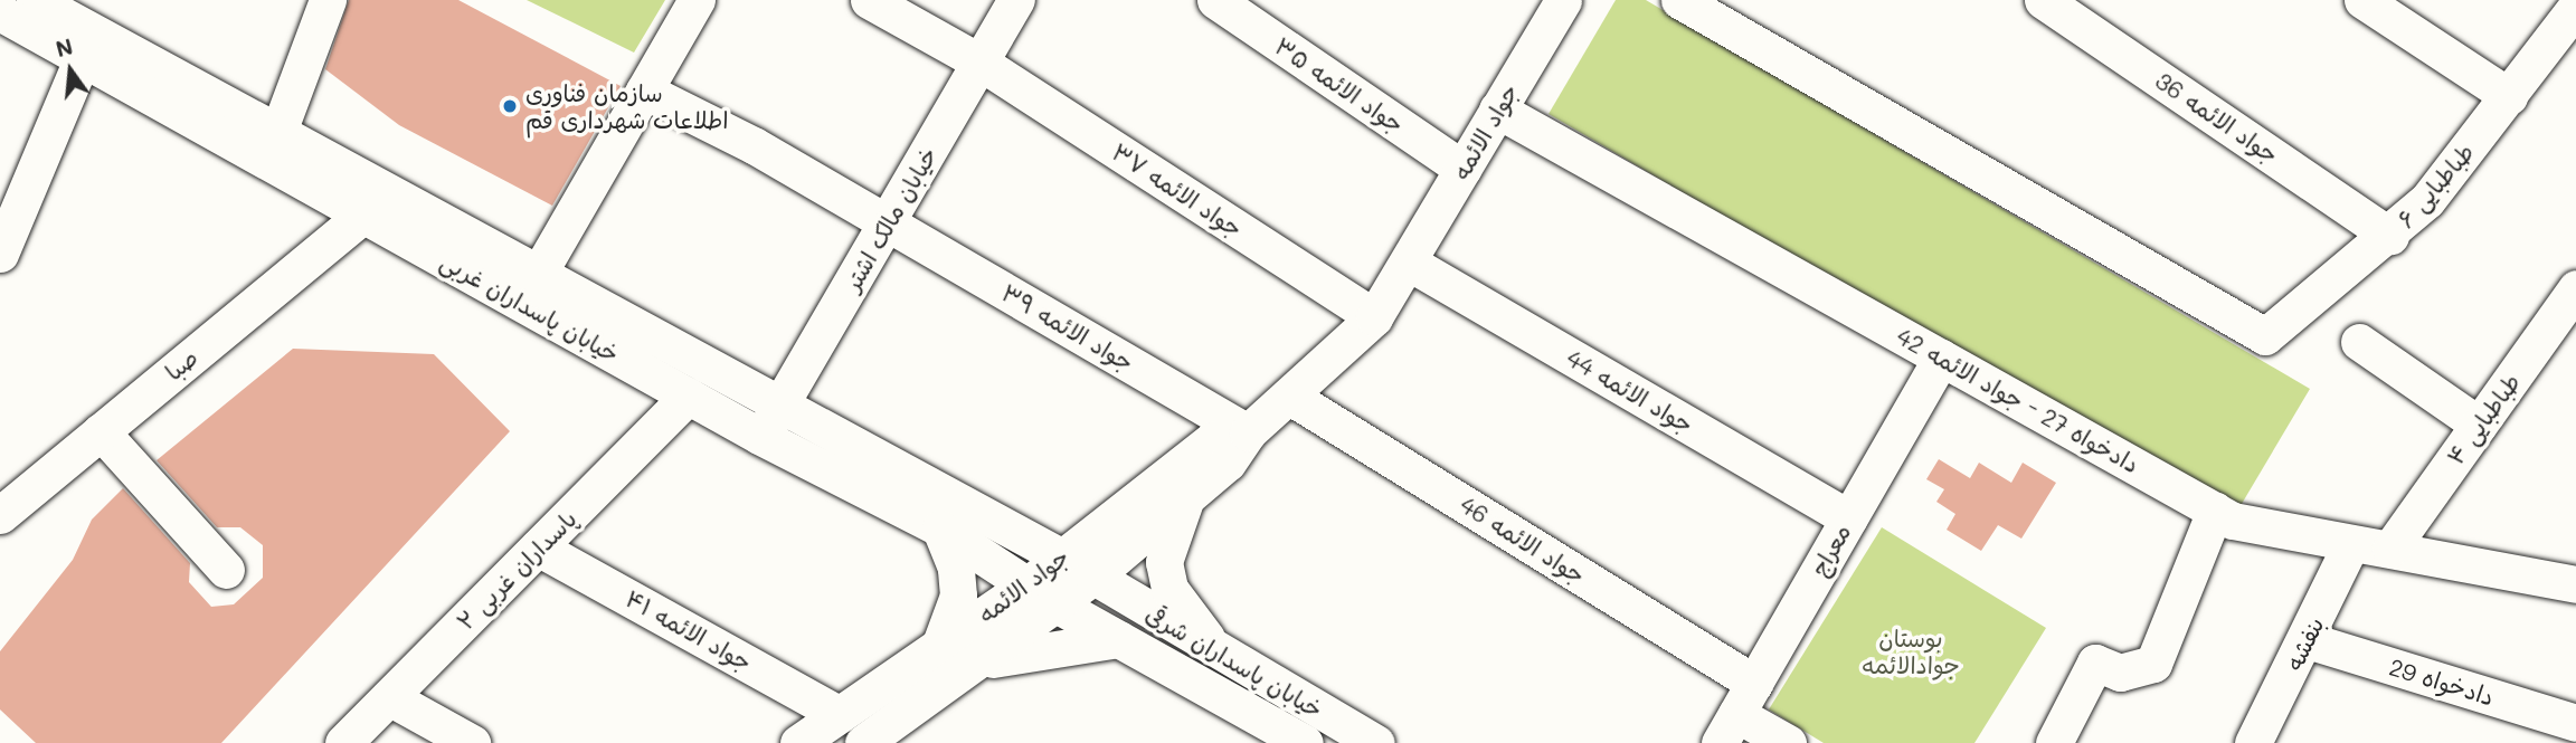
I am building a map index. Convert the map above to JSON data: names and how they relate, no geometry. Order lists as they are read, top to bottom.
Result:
{
  "streets": {
    "street": [
      "جواد الائمه ۳۵",
      "جواد الائمه 36",
      "جواد الائمه",
      "طباطبایی ۶",
      "جواد الائمه ۳۷",
      "خیابان مالک اشتر",
      "خیابان پاسداران غربی",
      "جواد الائمه ۳۹",
      "صبا",
      "جواد الائمه 44",
      "دادخواه 27 - جواد الائمه 42",
      "طباطبایی ۴",
      "جواد الائمه 46",
      "معراج",
      "پاسداران غربی ۲",
      "جواد الائمه ۴۱",
      "بنفشه",
      "خیابان پاسداران شرقی",
      "دادخواه 29"
    ]
  },
  "crossings": [
    ["جواد الائمه ۳۵", "جواد الائمه"],
    ["جواد الائمه 36", "طباطبایی ۶"],
    ["جواد الائمه", "جواد الائمه ۳۷"],
    ["جواد الائمه", "خیابان پاسداران غربی"],
    ["جواد الائمه", "جواد الائمه ۳۹"],
    ["جواد الائمه", "جواد الائمه 44"],
    ["جواد الائمه", "دادخواه 27 - جواد الائمه 42"],
    ["جواد الائمه", "جواد الائمه 46"],
    ["جواد الائمه", "جواد الائمه ۴۱"],
    ["جواد الائمه", "خیابان پاسداران شرقی"],
    ["جواد الائمه ۳۷", "خیابان مالک اشتر"],
    ["خیابان مالک اشتر", "خیابان پاسداران غربی"],
    ["خیابان مالک اشتر", "جواد الائمه ۳۹"],
    ["خیابان پاسداران غربی", "صبا"],
    ["خیابان پاسداران غربی", "پاسداران غربی ۲"],
    ["خیابان پاسداران غربی", "خیابان پاسداران شرقی"],
    ["جواد الائمه 44", "معراج"],
    ["دادخواه 27 - جواد الائمه 42", "طباطبایی ۴"],
    ["دادخواه 27 - جواد الائمه 42", "معراج"],
    ["دادخواه 27 - جواد الائمه 42", "بنفشه"],
    ["جواد الائمه 46", "معراج"],
    ["پاسداران غربی ۲", "جواد الائمه ۴۱"],
    ["بنفشه", "دادخواه 29"]
  ],
  "parks": ["بوستان جوادالائمه"],
  "places": ["سازمان فناوری اطلاعات شهرداری قم"],
  "north": "top"
}
